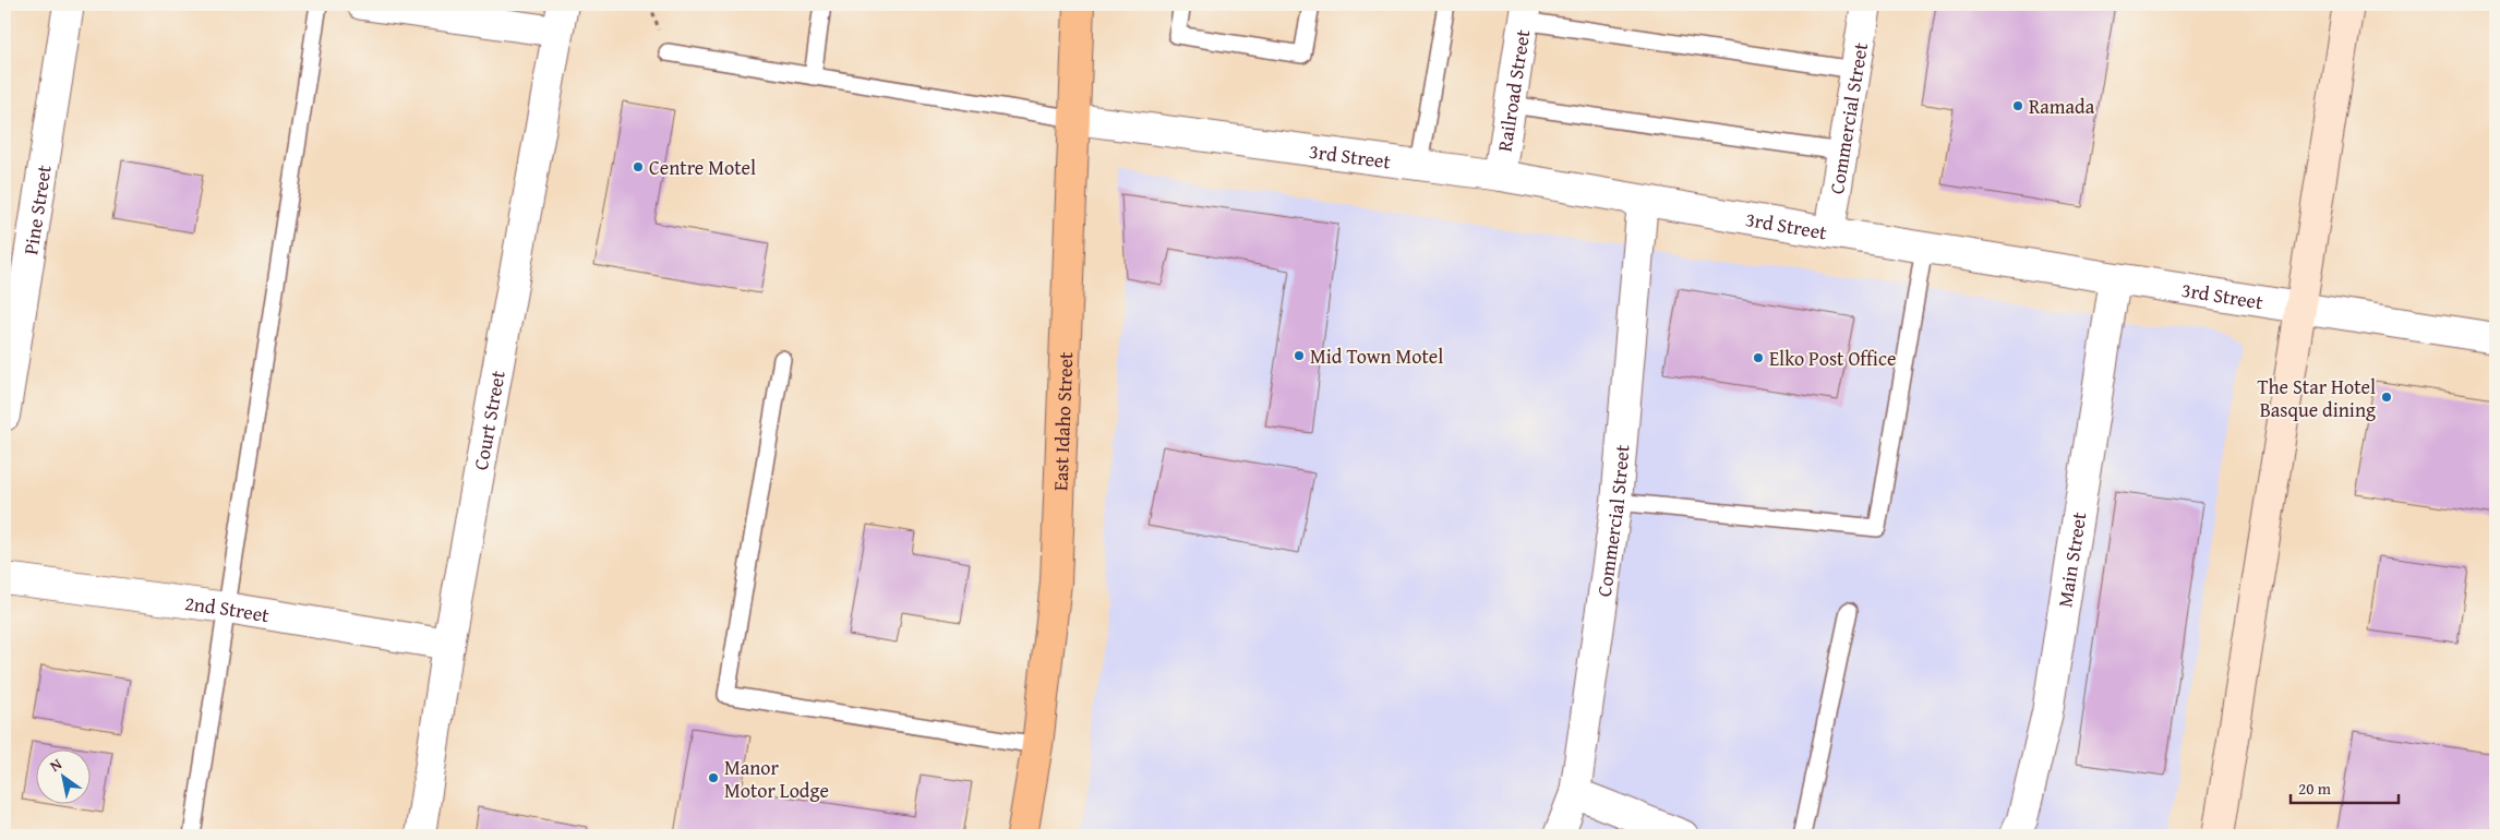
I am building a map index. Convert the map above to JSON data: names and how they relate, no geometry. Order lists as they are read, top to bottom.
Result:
{
  "streets": {
    "main road": ["East Idaho Street"],
    "street": [
      "Railroad Street",
      "Commercial Street",
      "3rd Street",
      "Pine Street",
      "Court Street",
      "Main Street",
      "2nd Street"
    ]
  },
  "crossings": [
    ["Railroad Street", "3rd Street"],
    ["Commercial Street", "3rd Street"],
    ["3rd Street", "East Idaho Street"],
    ["3rd Street", "Main Street"],
    ["Court Street", "2nd Street"]
  ],
  "places": [
    "Ramada",
    "Centre Motel",
    "Mid Town Motel",
    "Elko Post Office",
    "The Star Hotel Basque dining",
    "Manor Motor Lodge"
  ],
  "scale_bar": "20 m",
  "north": "top left"
}
